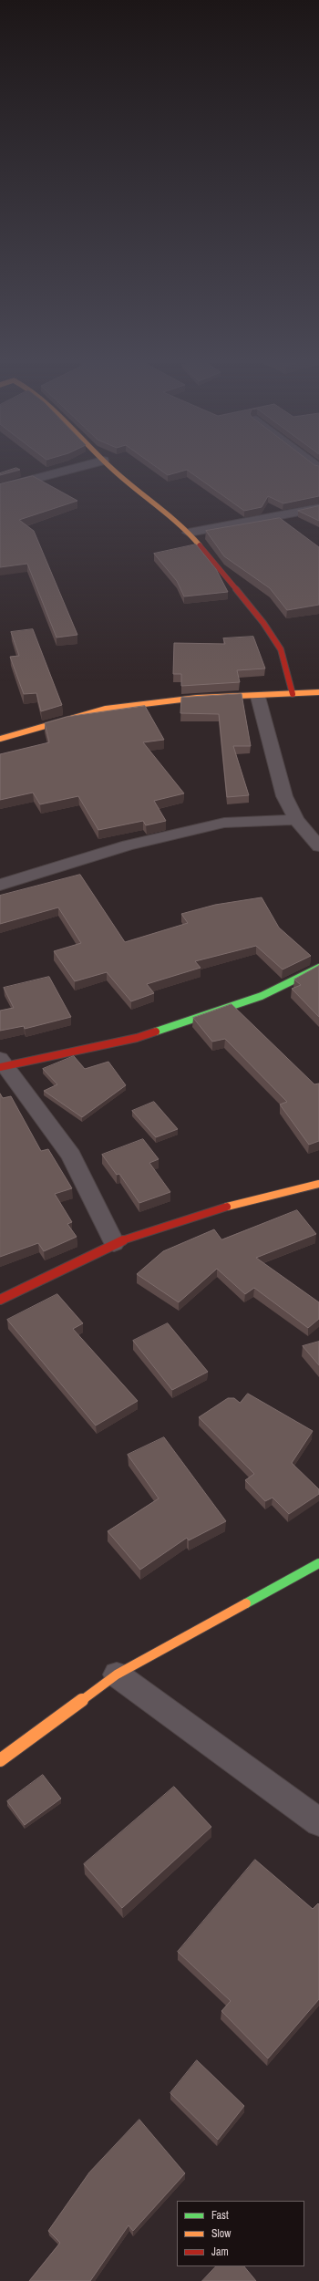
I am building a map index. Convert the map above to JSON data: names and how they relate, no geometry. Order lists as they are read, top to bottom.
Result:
{
  "legend": ["Fast", "Slow", "Jam"]
}
